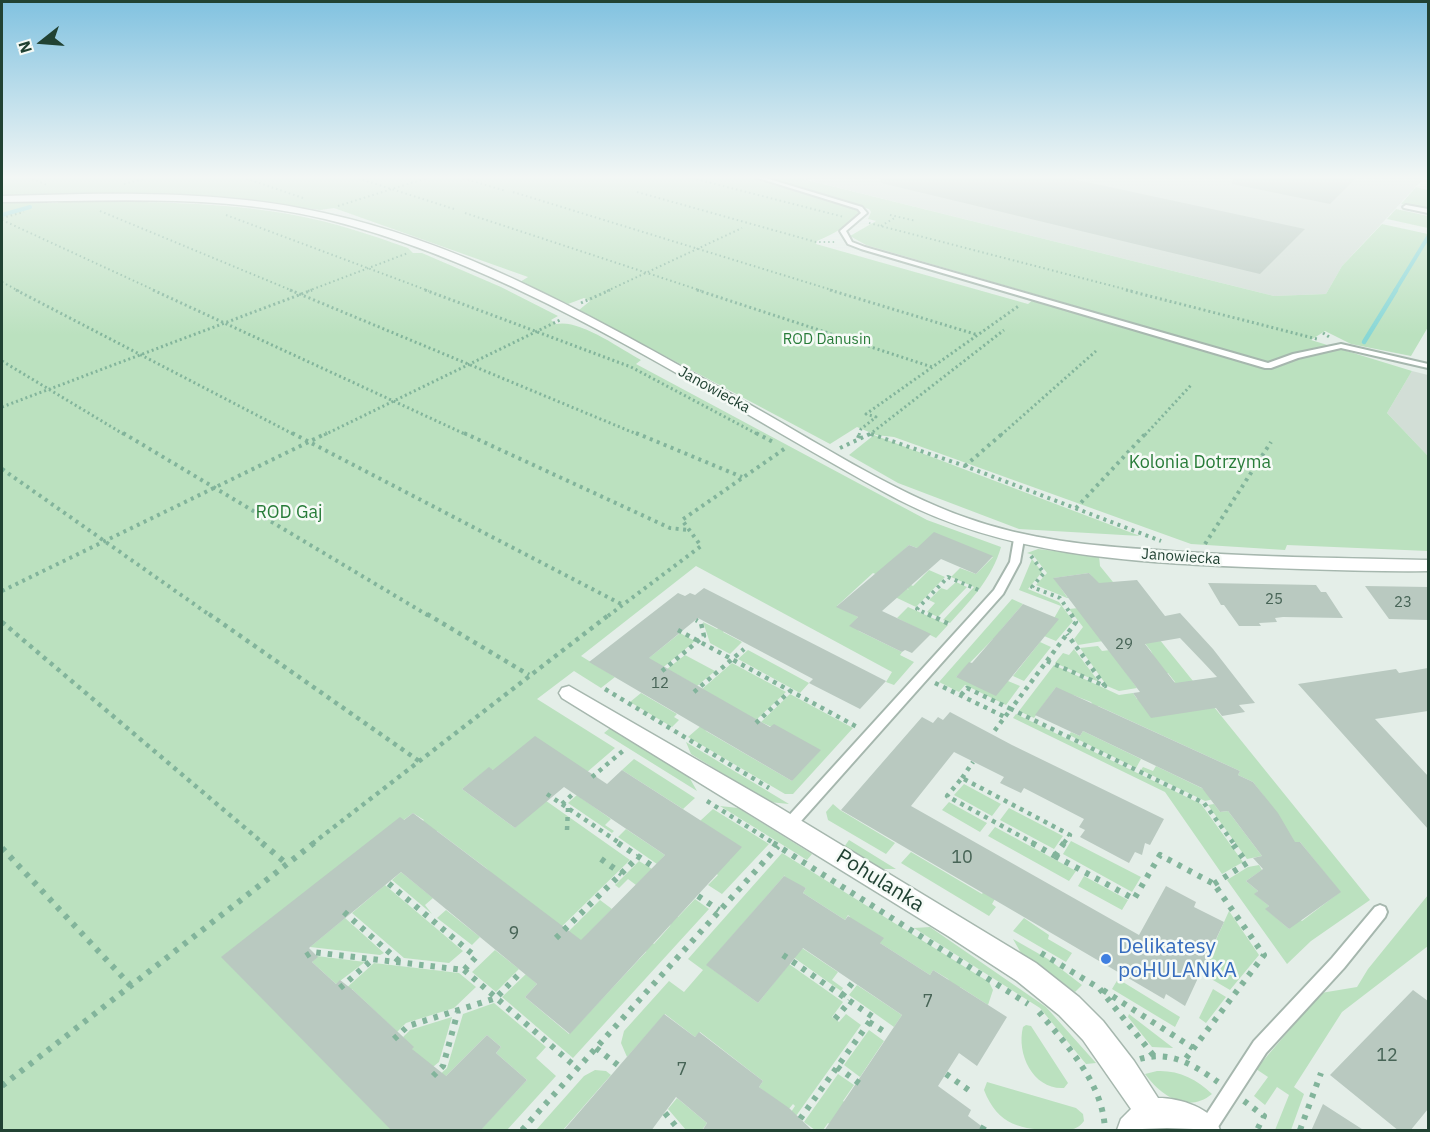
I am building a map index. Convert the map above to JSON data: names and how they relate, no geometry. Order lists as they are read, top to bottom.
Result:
{
  "streets": {
    "street": ["Janowiecka", "Pohulanka"]
  },
  "parks": ["ROD Danusin", "Kolonia Dotrzyma", "ROD Gaj"],
  "places": ["Delikatesy poHULANKA"],
  "house_numbers": [
    "25",
    "23",
    "29",
    "12",
    "10",
    "9",
    "7",
    "12",
    "7"
  ],
  "north": "left"
}
